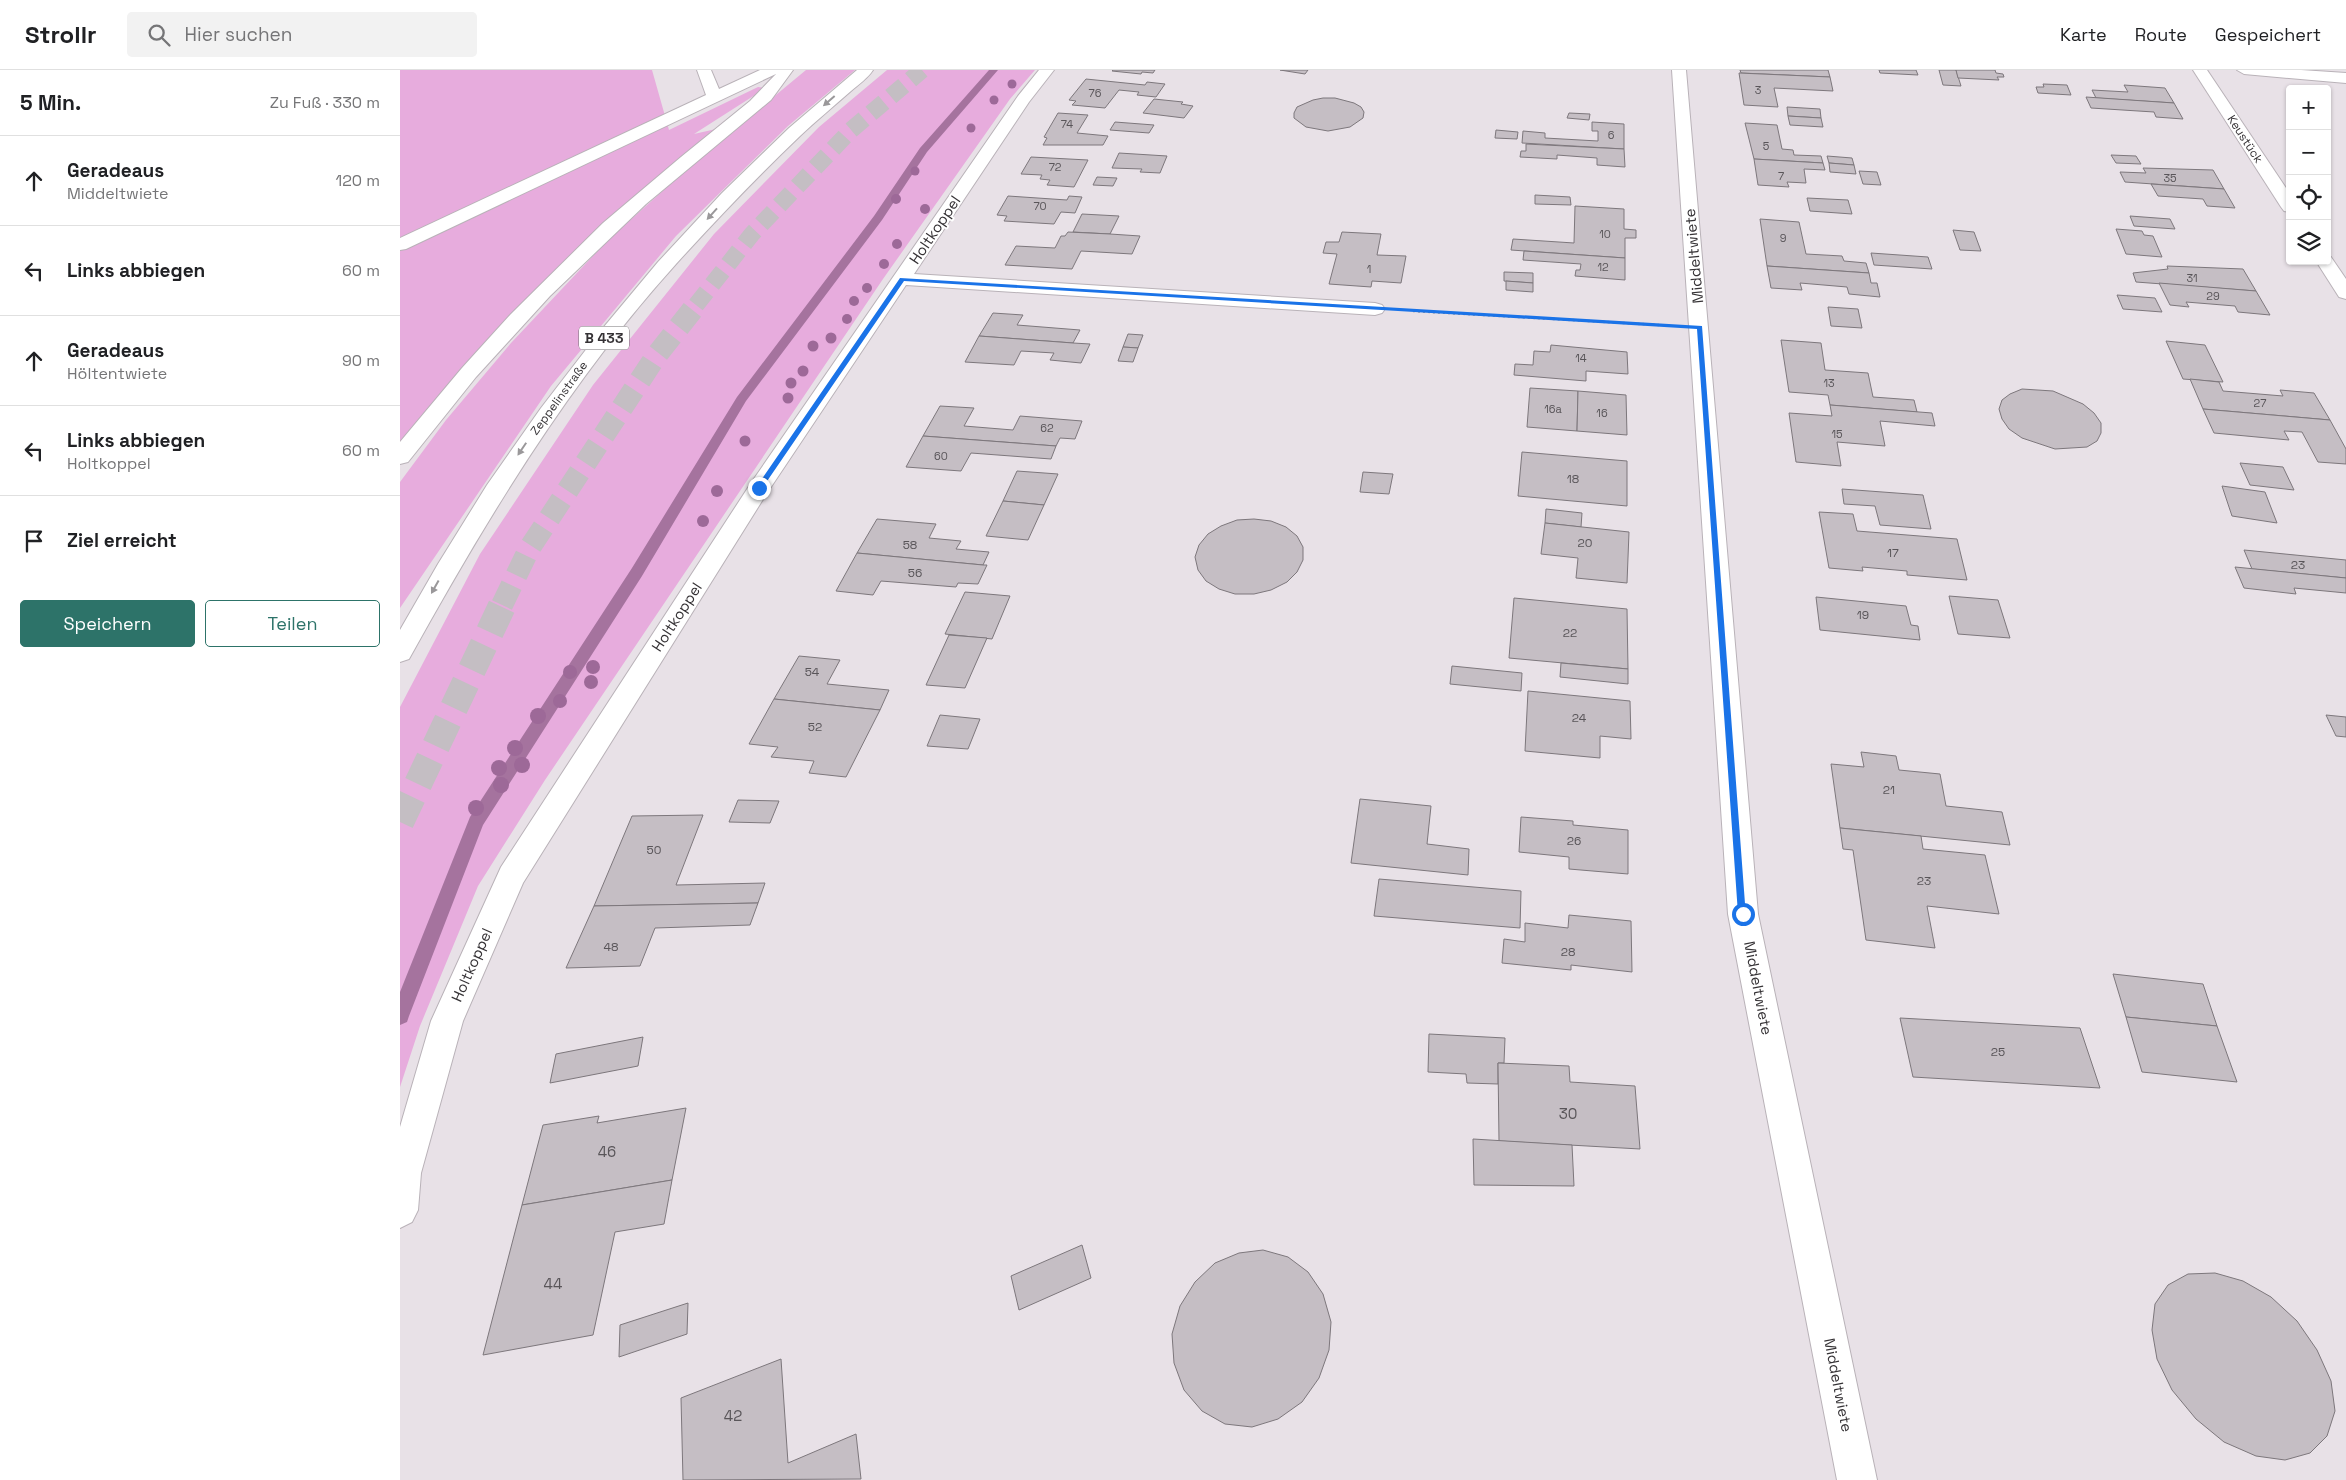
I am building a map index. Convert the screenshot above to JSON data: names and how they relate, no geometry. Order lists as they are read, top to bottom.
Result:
{
  "streets": {
    "main road": [
      "Keustück",
      "Holtkoppel",
      "Middeltwiete",
      "B 433",
      "Zeppelinstraße"
    ]
  },
  "house_numbers": [
    "3",
    "76",
    "74",
    "6",
    "5",
    "72",
    "7",
    "35",
    "70",
    "10",
    "9",
    "12",
    "1",
    "31",
    "29",
    "14",
    "13",
    "27",
    "16a",
    "16",
    "62",
    "15",
    "60",
    "18",
    "20",
    "58",
    "17",
    "23",
    "56",
    "19",
    "22",
    "54",
    "24",
    "52",
    "21",
    "26",
    "50",
    "23",
    "48",
    "28",
    "25",
    "30",
    "46",
    "44",
    "42"
  ],
  "page": {
    "header": "Strollr",
    "search": "Hier suchen",
    "nav": ["Karte", "Route", "Gespeichert"],
    "heading": ["5 Min.", "Zu Fuß · 330 m"],
    "map_buttons": ["+", "−"],
    "list": [
      ["Geradeaus", "Middeltwiete", "120 m"],
      ["Links abbiegen", "60 m"],
      ["Geradeaus", "Höltentwiete", "90 m"],
      ["Links abbiegen", "Holtkoppel", "60 m"],
      "Ziel erreicht"
    ],
    "buttons": ["Speichern", "Teilen"]
  }
}
